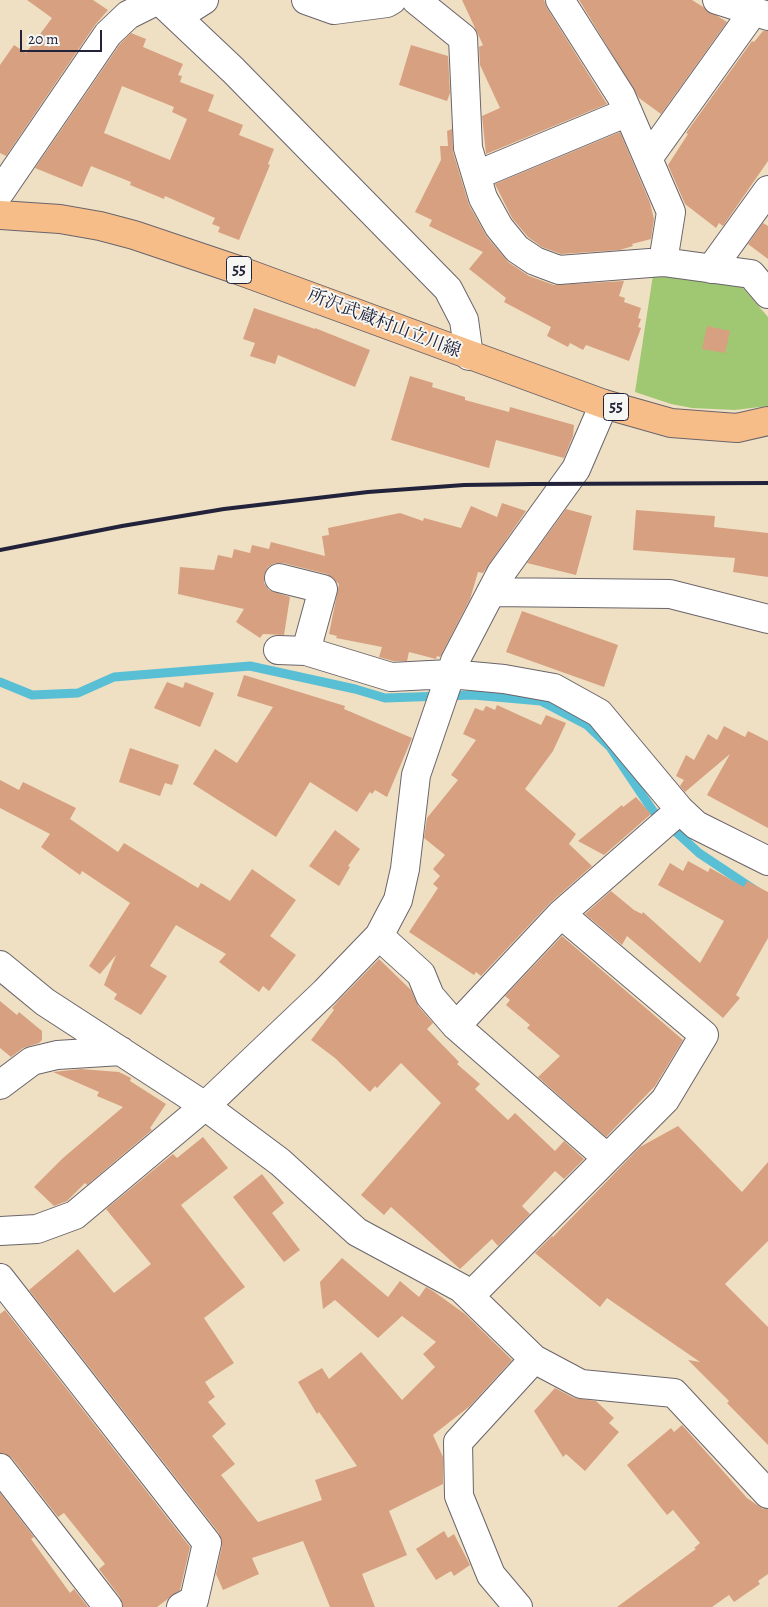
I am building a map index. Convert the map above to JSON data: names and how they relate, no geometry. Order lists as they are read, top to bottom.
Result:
{
  "streets": {
    "main road": ["55", "所沢武蔵村山立川線"]
  },
  "scale_bar": "20 m"
}
